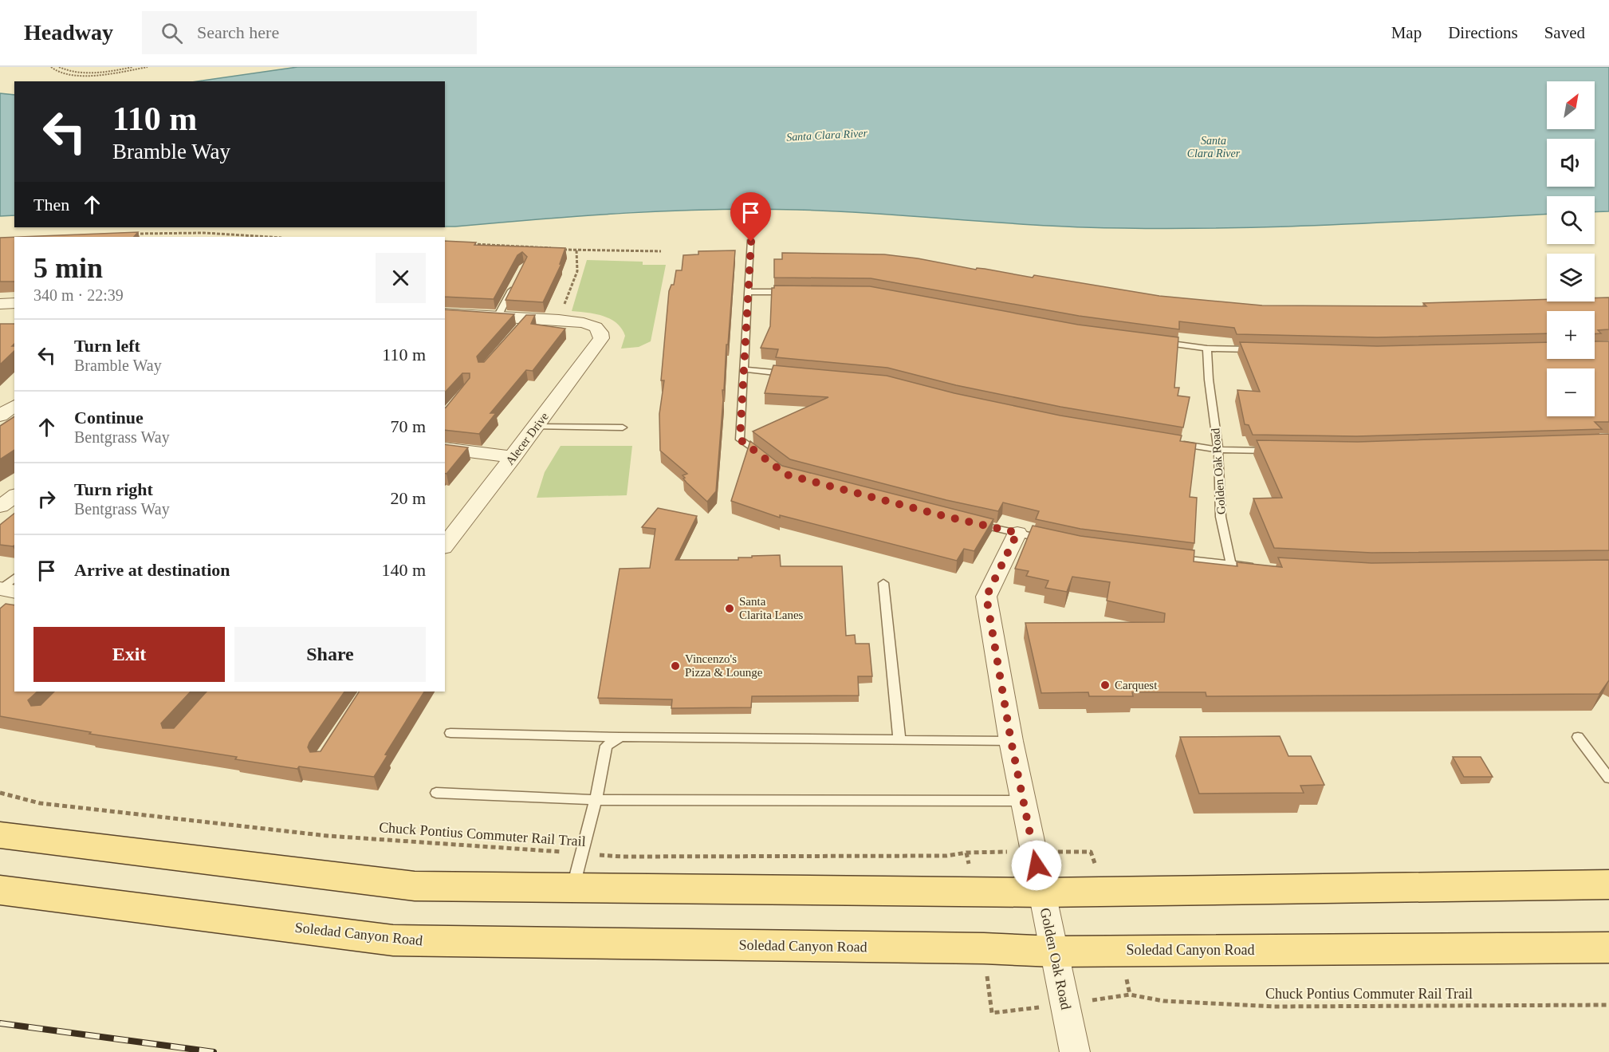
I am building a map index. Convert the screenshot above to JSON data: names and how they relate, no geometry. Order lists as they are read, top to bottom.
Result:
{
  "streets": {
    "main road": ["Soledad Canyon Road"],
    "street": ["Alecer Drive", "Golden Oak Road"],
    "path": ["Chuck Pontius Commuter Rail Trail"]
  },
  "crossings": [
    ["Golden Oak Road", "Soledad Canyon Road"]
  ],
  "water": ["Santa Clara River"],
  "places": ["Santa Clarita Lanes", "Vincenzo's Pizza & Lounge", "Carquest"],
  "north": "top right",
  "page": {
    "header": "Headway",
    "search": "Search here",
    "nav": ["Map", "Directions", "Saved"],
    "map_buttons": ["+", "−"],
    "turn": ["110 m", "Bramble Way"],
    "then": "Then",
    "heading": ["5 min", "340 m · 22:39"],
    "list": [
      {
        "name": "Turn left",
        "note": "Bramble Way",
        "value": "110 m"
      },
      {
        "name": "Continue",
        "note": "Bentgrass Way",
        "value": "70 m"
      },
      {
        "name": "Turn right",
        "note": "Bentgrass Way",
        "value": "20 m"
      },
      {
        "name": "Arrive at destination",
        "value": "140 m"
      }
    ],
    "buttons": ["Exit", "Share"]
  }
}
